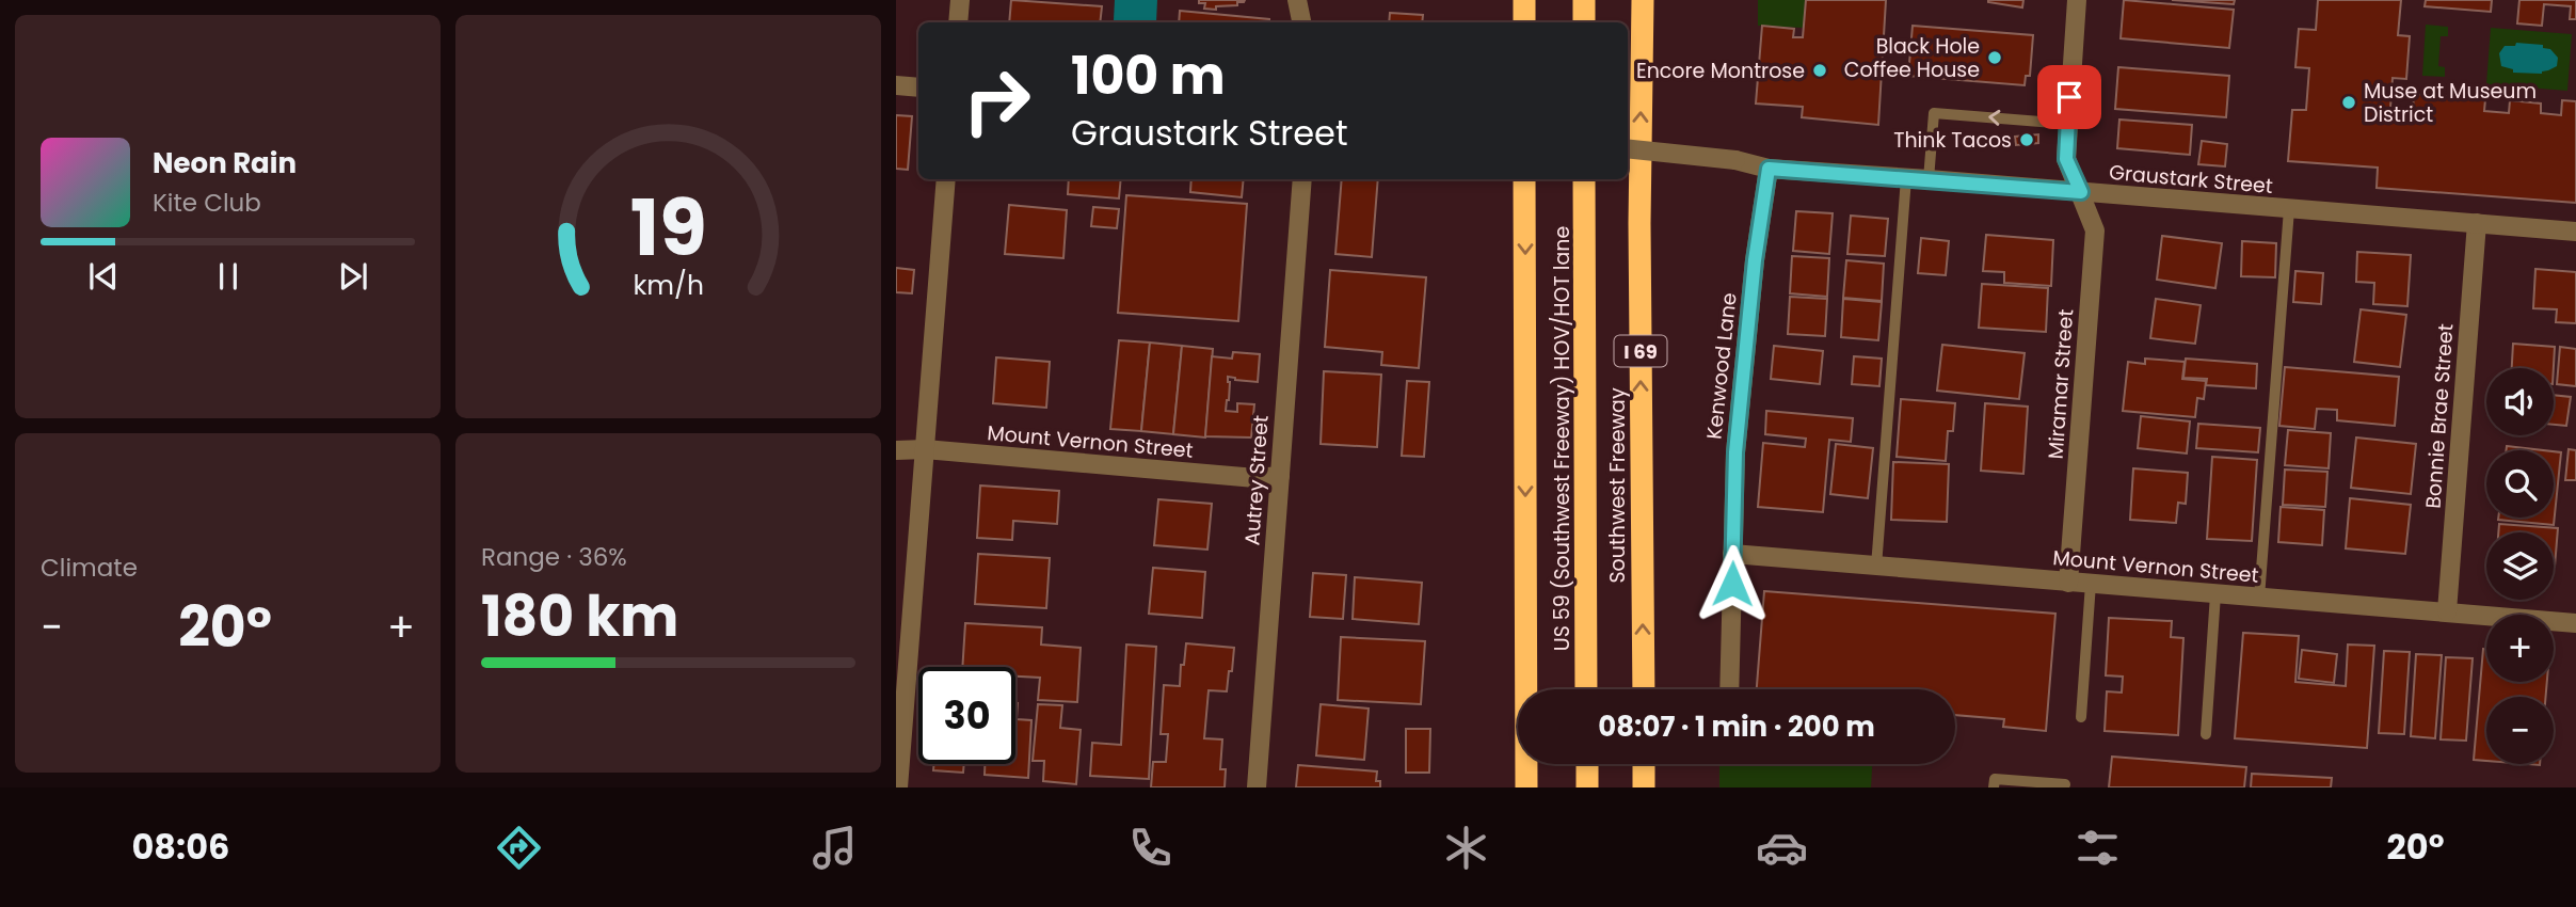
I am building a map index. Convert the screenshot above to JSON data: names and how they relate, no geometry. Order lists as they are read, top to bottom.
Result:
{
  "streets": {
    "highway": ["I 69", "US 59 (Southwest Freeway) HOV/HOT lane", "Southwest Freeway"],
    "street": [
      "Graustark Street",
      "Kenwood Lane",
      "Miramar Street",
      "Bonnie Brae Street",
      "Mount Vernon Street",
      "Autrey Street"
    ]
  },
  "crossings": [
    ["Graustark Street", "Kenwood Lane"],
    ["Graustark Street", "Miramar Street"],
    ["Graustark Street", "Bonnie Brae Street"],
    ["Kenwood Lane", "Mount Vernon Street"],
    ["Miramar Street", "Mount Vernon Street"],
    ["Bonnie Brae Street", "Mount Vernon Street"],
    ["Mount Vernon Street", "Autrey Street"]
  ],
  "places": [
    "Black Hole Coffee House",
    "Encore Montrose",
    "Muse at Museum District",
    "Think Tacos"
  ],
  "page": {
    "turn": ["100 m", "Graustark Street"],
    "song": ["Neon Rain", "Kite Club"],
    "map_buttons": ["+", "−"],
    "tile": [
      "Climate",
      ["Range · 36%", "180 km"]
    ],
    "heat": ["−", "20°", "+"],
    "limit": "30",
    "trip": "08:07 · 1 min · 200 m",
    "tabs": ["08:06", "20°"],
    "gauge": ["19", "km/h"]
  }
}
